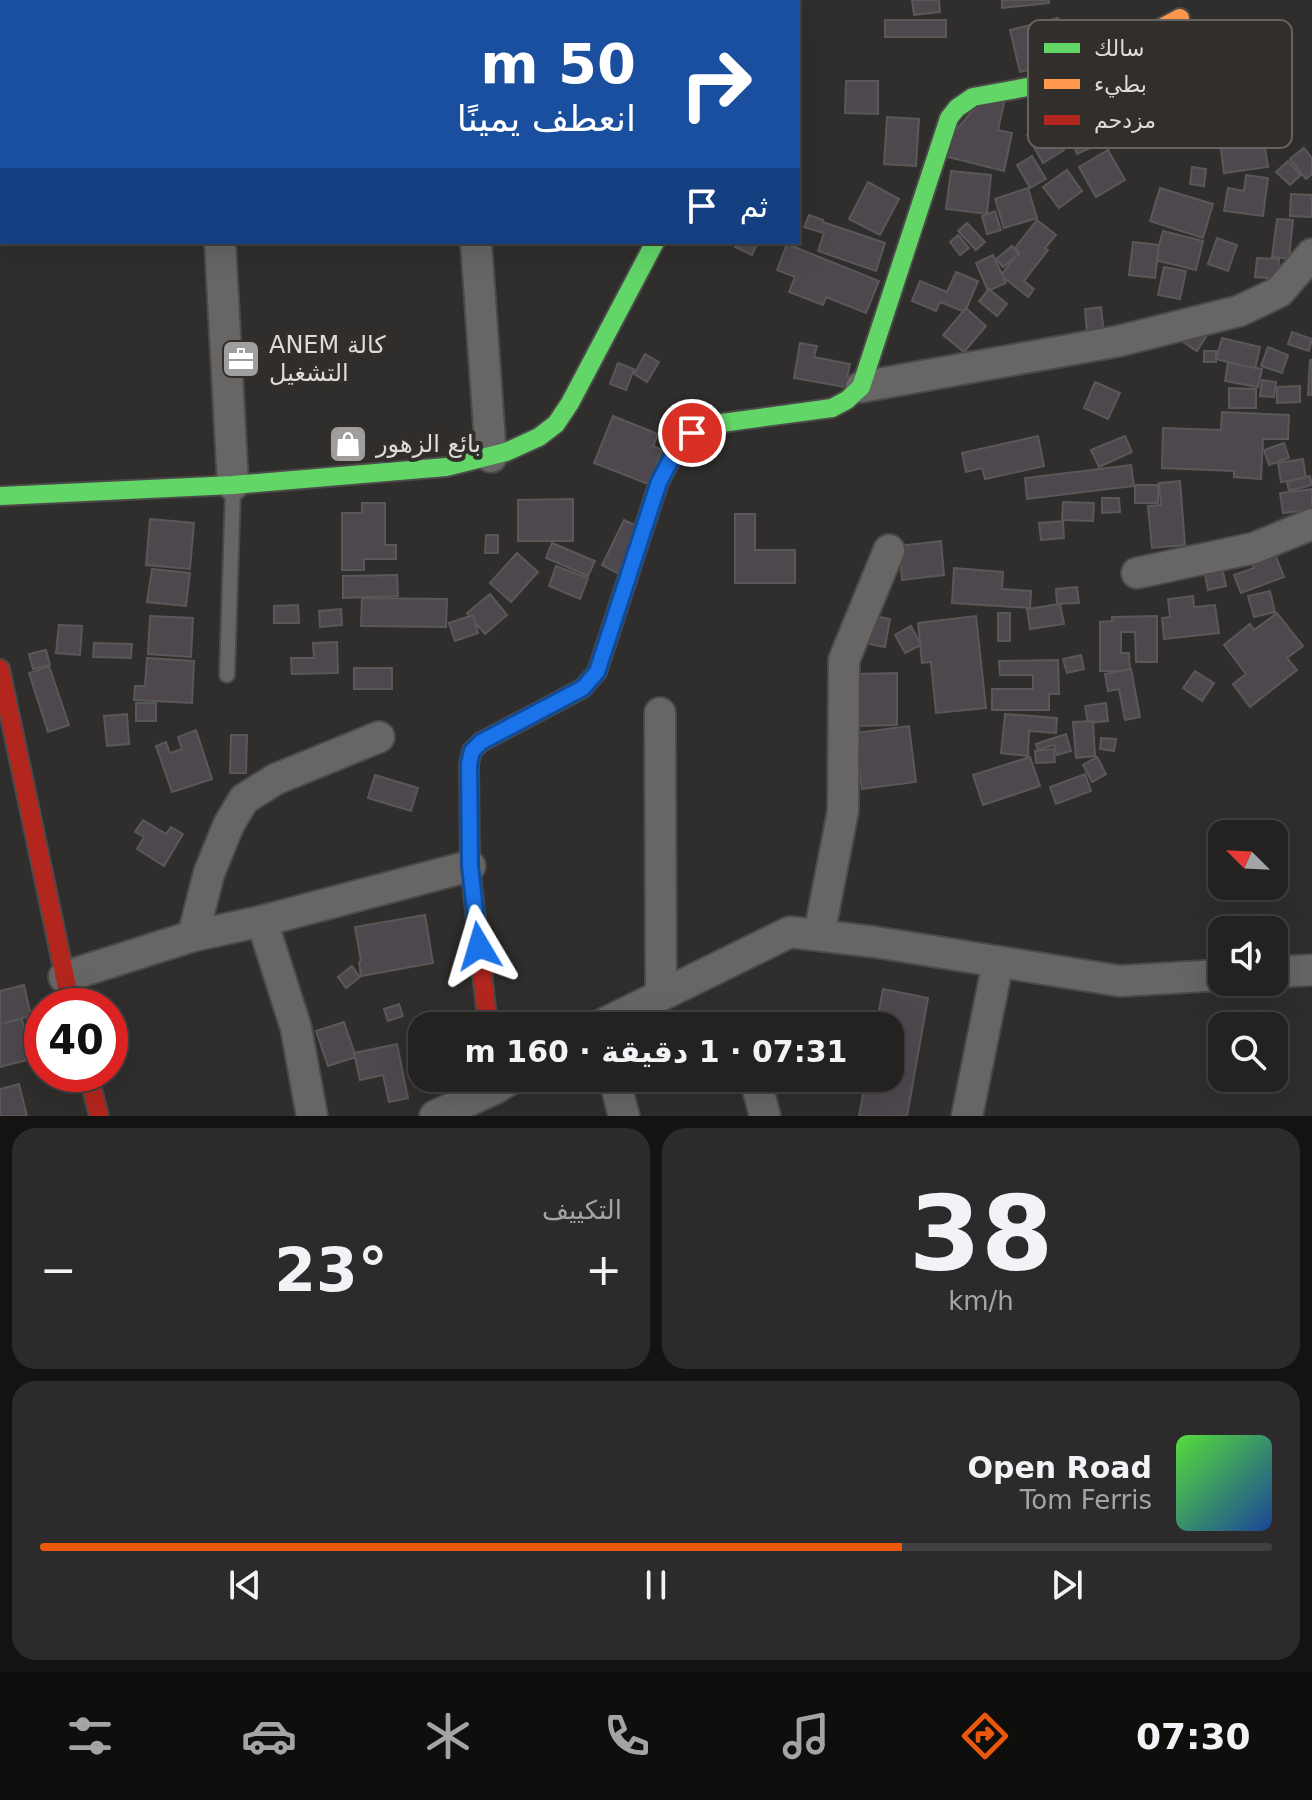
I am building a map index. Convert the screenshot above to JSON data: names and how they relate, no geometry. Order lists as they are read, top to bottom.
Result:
{
  "places": {
    "office": ["ANEM كالة التشغيل"],
    "shop": ["بائع الزهور"]
  },
  "legend": ["سالك", "بطيء", "مزدحم"],
  "north": "top left",
  "page": {
    "turn": ["50 m", "انعطف يمينًا"],
    "then": "ثم",
    "limit": "40",
    "trip": "07:31 · 1 دقيقة · 160 m",
    "tile": [
      ["38", "km/h"],
      "التكييف"
    ],
    "heat": ["−", "23°", "+"],
    "song": ["Open Road", "Tom Ferris"],
    "tabs": "07:30"
  }
}
